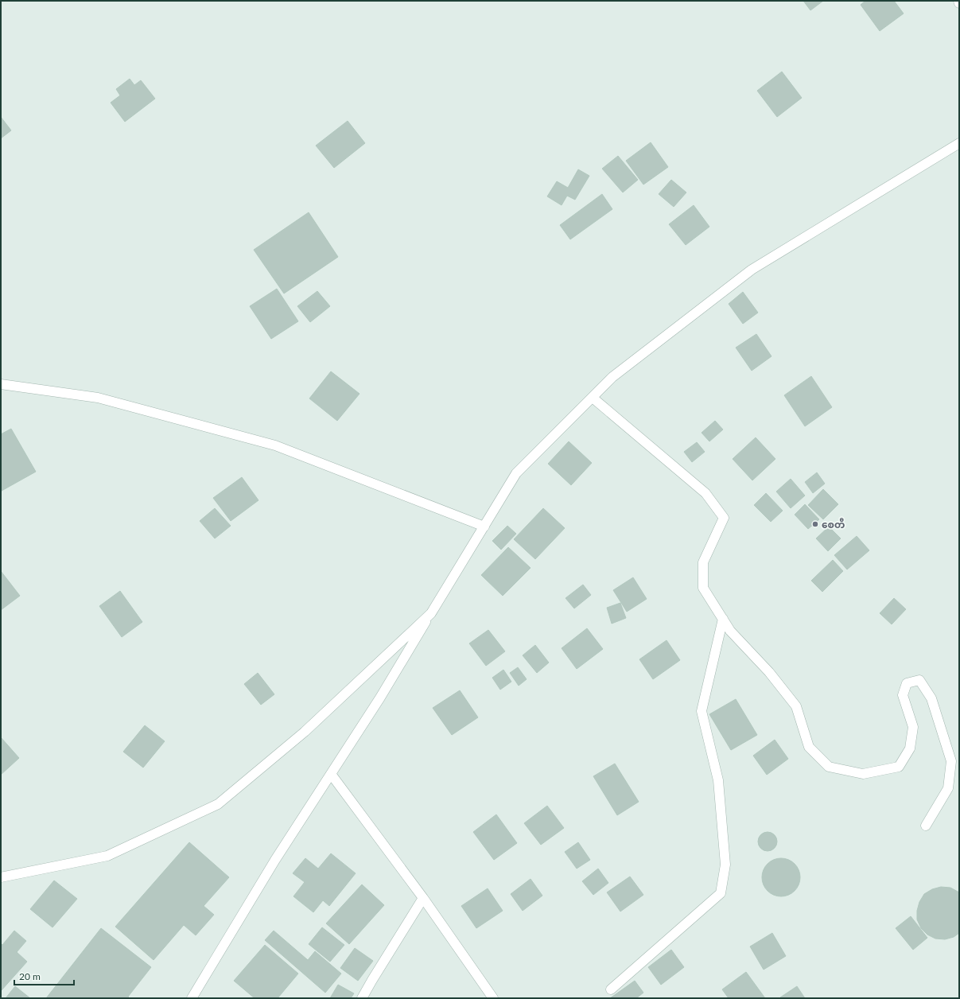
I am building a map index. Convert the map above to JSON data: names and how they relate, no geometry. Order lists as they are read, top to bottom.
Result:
{
  "places": ["စေတီ"],
  "scale_bar": "20 m"
}
